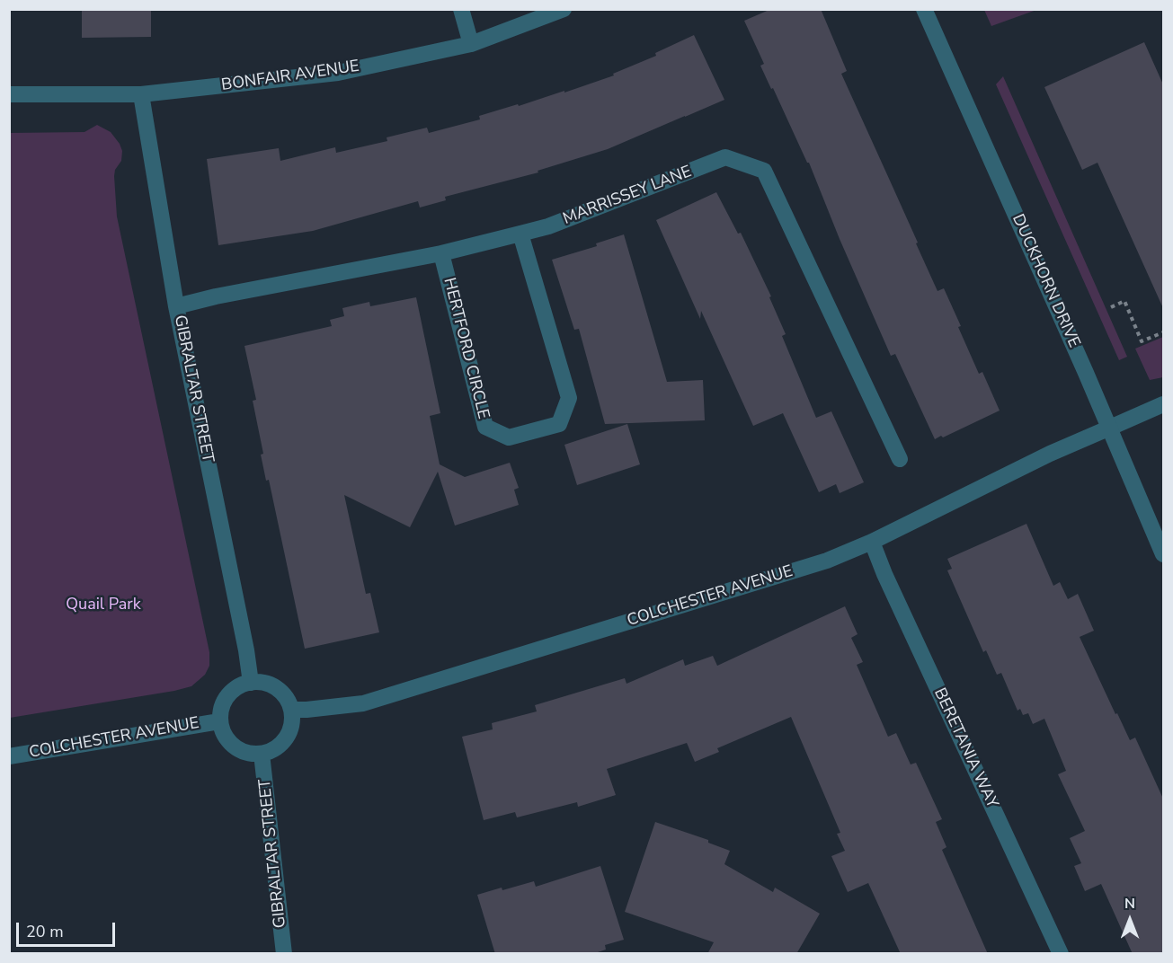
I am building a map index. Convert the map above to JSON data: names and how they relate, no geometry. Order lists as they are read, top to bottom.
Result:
{
  "streets": {
    "street": [
      "BONFAIR AVENUE",
      "MARRISSEY LANE",
      "DUCKHORN DRIVE",
      "HERTFORD CIRCLE",
      "GIBRALTAR STREET",
      "COLCHESTER AVENUE",
      "BERETANIA WAY"
    ]
  },
  "crossings": [
    ["BONFAIR AVENUE", "GIBRALTAR STREET"],
    ["MARRISSEY LANE", "HERTFORD CIRCLE"],
    ["MARRISSEY LANE", "GIBRALTAR STREET"],
    ["DUCKHORN DRIVE", "COLCHESTER AVENUE"],
    ["GIBRALTAR STREET", "COLCHESTER AVENUE"],
    ["COLCHESTER AVENUE", "BERETANIA WAY"]
  ],
  "parks": ["Quail Park"],
  "scale_bar": "20 m",
  "north": "top"
}
